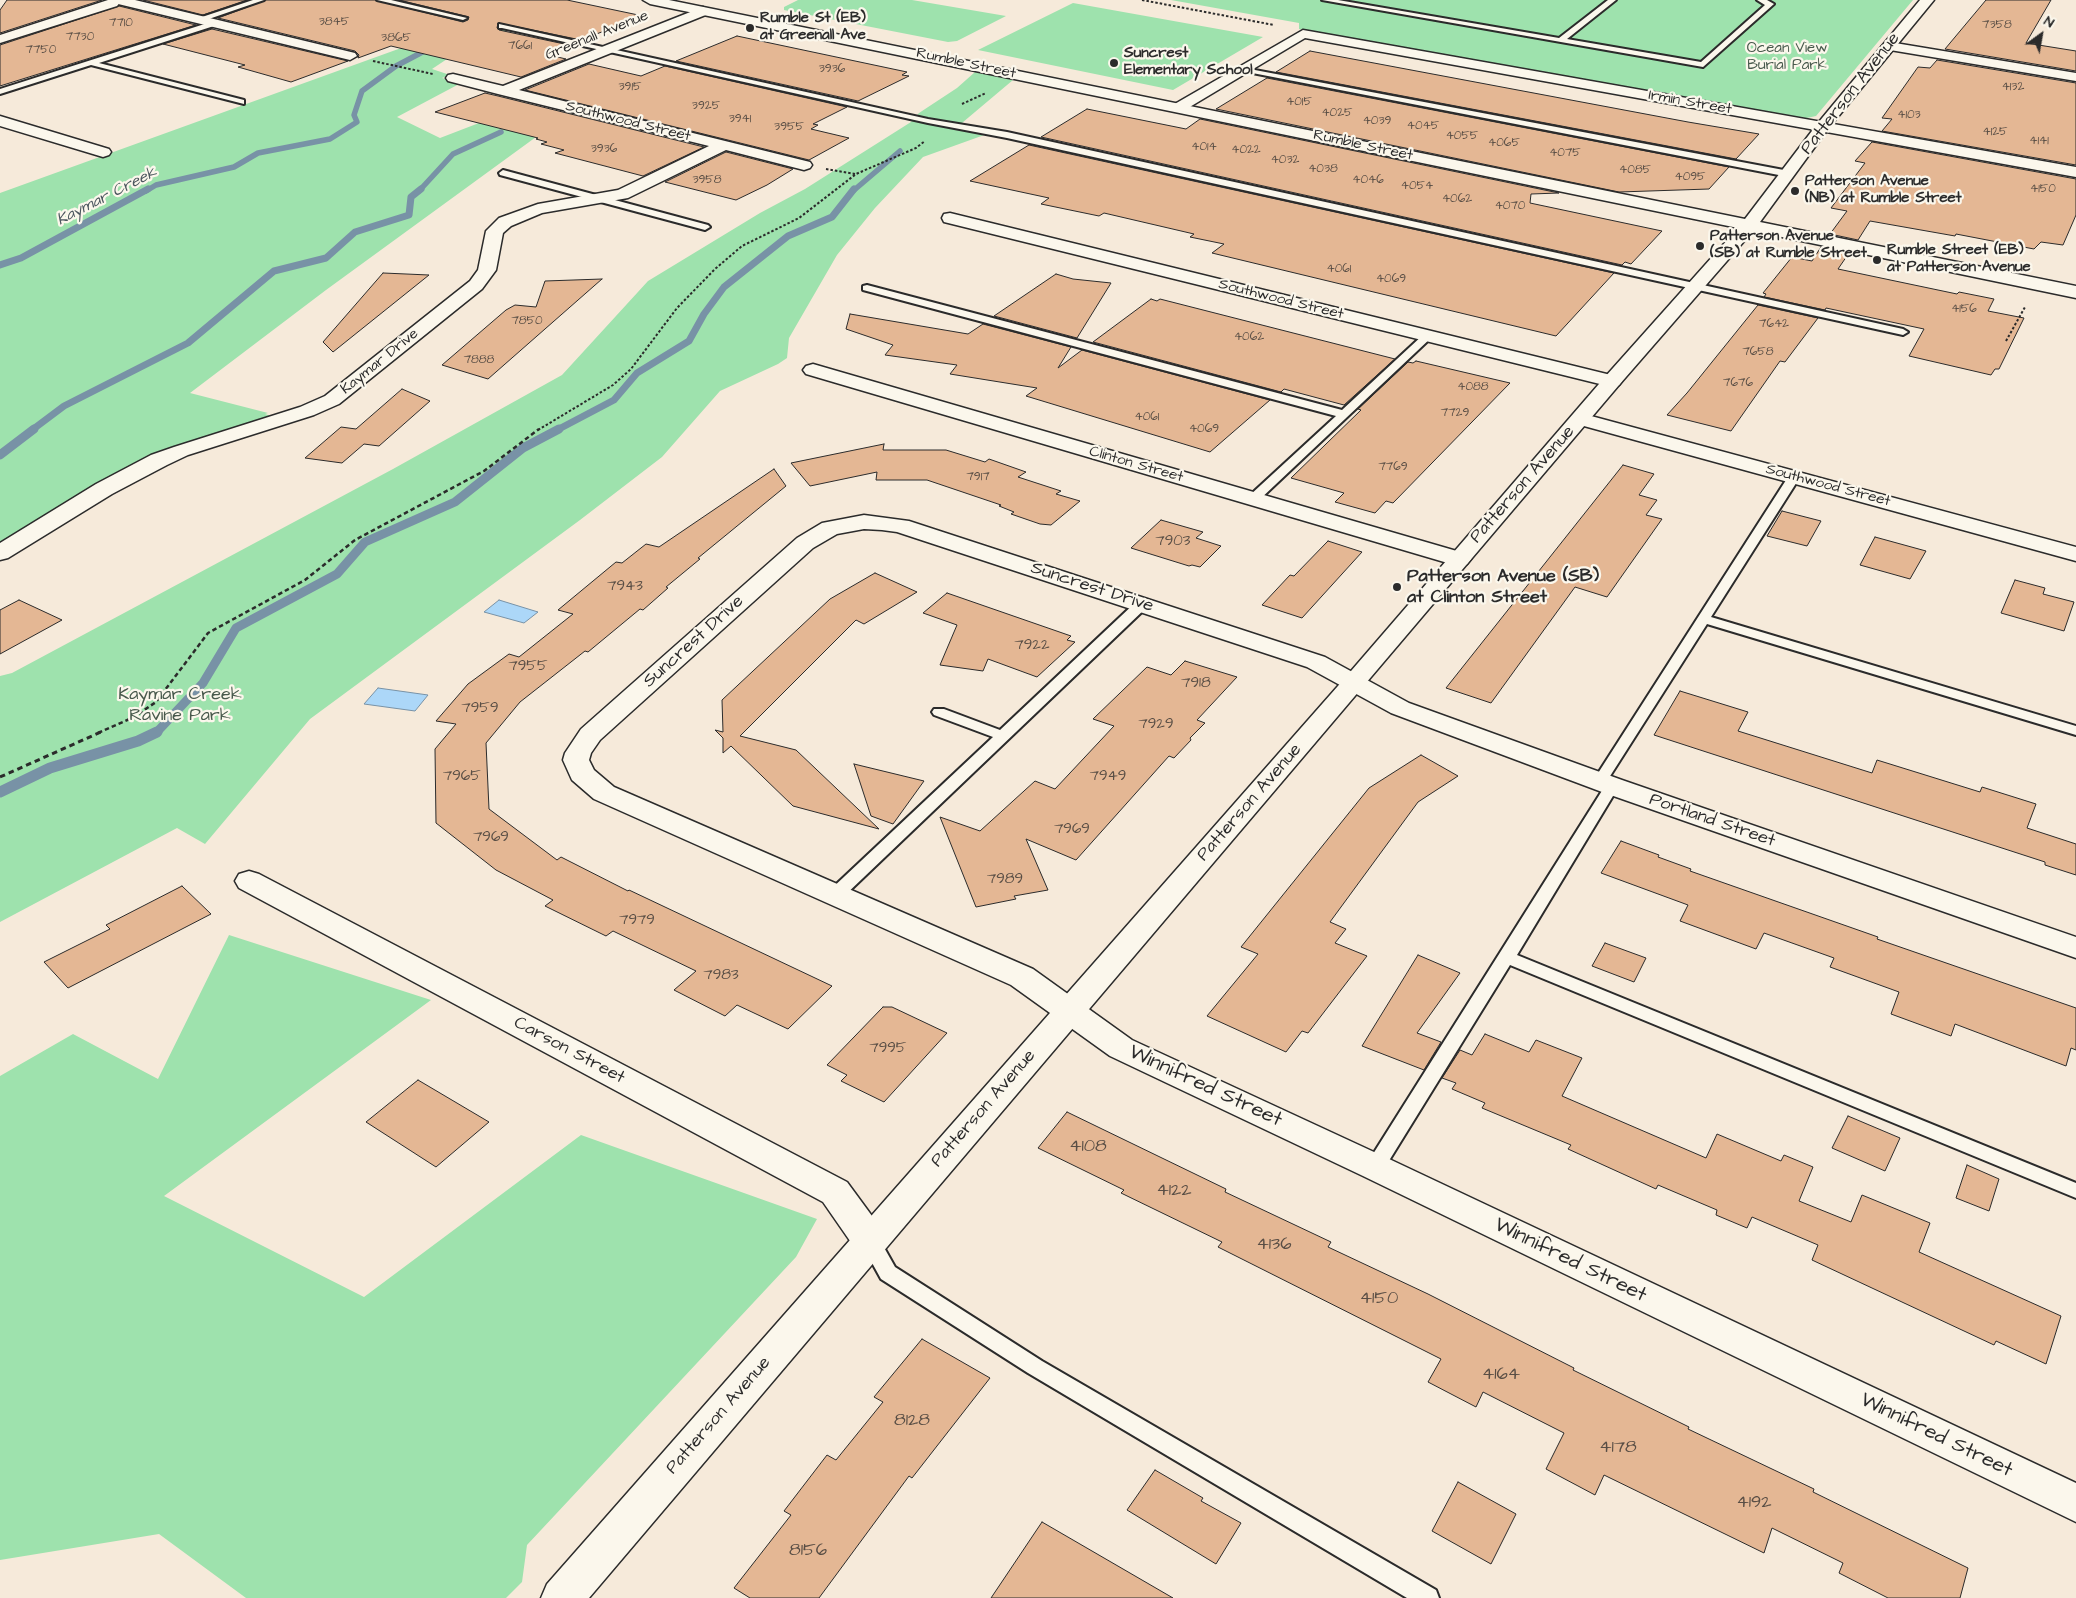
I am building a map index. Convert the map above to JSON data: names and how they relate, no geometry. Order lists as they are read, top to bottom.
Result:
{
  "streets": {
    "street": [
      "Greenall Avenue",
      "Rumble Street",
      "Patterson Avenue",
      "Irmin Street",
      "Southwood Street",
      "Kaymar Drive",
      "Clinton Street",
      "Suncrest Drive",
      "Portland Street",
      "Carson Street",
      "Winnifred Street"
    ]
  },
  "crossings": [
    ["Greenall Avenue", "Rumble Street"],
    ["Greenall Avenue", "Southwood Street"],
    ["Rumble Street", "Patterson Avenue"],
    ["Patterson Avenue", "Irmin Street"],
    ["Patterson Avenue", "Southwood Street"],
    ["Patterson Avenue", "Clinton Street"],
    ["Patterson Avenue", "Suncrest Drive"],
    ["Patterson Avenue", "Portland Street"],
    ["Patterson Avenue", "Carson Street"],
    ["Patterson Avenue", "Winnifred Street"],
    ["Southwood Street", "Kaymar Drive"],
    ["Suncrest Drive", "Portland Street"],
    ["Suncrest Drive", "Winnifred Street"]
  ],
  "water": ["Kaymar Creek"],
  "parks": ["Ocean View Burial Park", "Kaymar Creek Ravine Park"],
  "places": [
    "Rumble St (EB) at Greenall Ave",
    "Suncrest Elementary School",
    "Patterson Avenue (NB) at Rumble Street",
    "Patterson Avenue (SB) at Rumble Street",
    "Rumble Street (EB) at Patterson Avenue",
    "Patterson Avenue (SB) at Clinton Street"
  ],
  "house_numbers": [
    "3845",
    "7710",
    "7358",
    "7730",
    "3865",
    "7661",
    "7750",
    "3936",
    "3915",
    "4132",
    "4015",
    "3925",
    "4025",
    "4103",
    "3941",
    "4039",
    "4045",
    "3955",
    "4125",
    "4055",
    "4141",
    "4065",
    "4014",
    "3936",
    "4022",
    "4075",
    "4032",
    "4038",
    "4085",
    "4095",
    "3958",
    "4046",
    "4054",
    "4150",
    "4062",
    "4070",
    "4061",
    "4069",
    "4156",
    "7850",
    "7642",
    "4062",
    "7658",
    "7888",
    "7676",
    "4088",
    "7729",
    "4061",
    "4069",
    "7769",
    "7917",
    "7903",
    "7943",
    "7922",
    "7955",
    "7918",
    "7959",
    "7929",
    "7965",
    "7949",
    "7969",
    "7969",
    "7989",
    "7979",
    "7983",
    "7995",
    "4108",
    "4122",
    "4136",
    "4150",
    "4164",
    "8128",
    "4178",
    "4192",
    "8156"
  ],
  "north": "top right"
}
